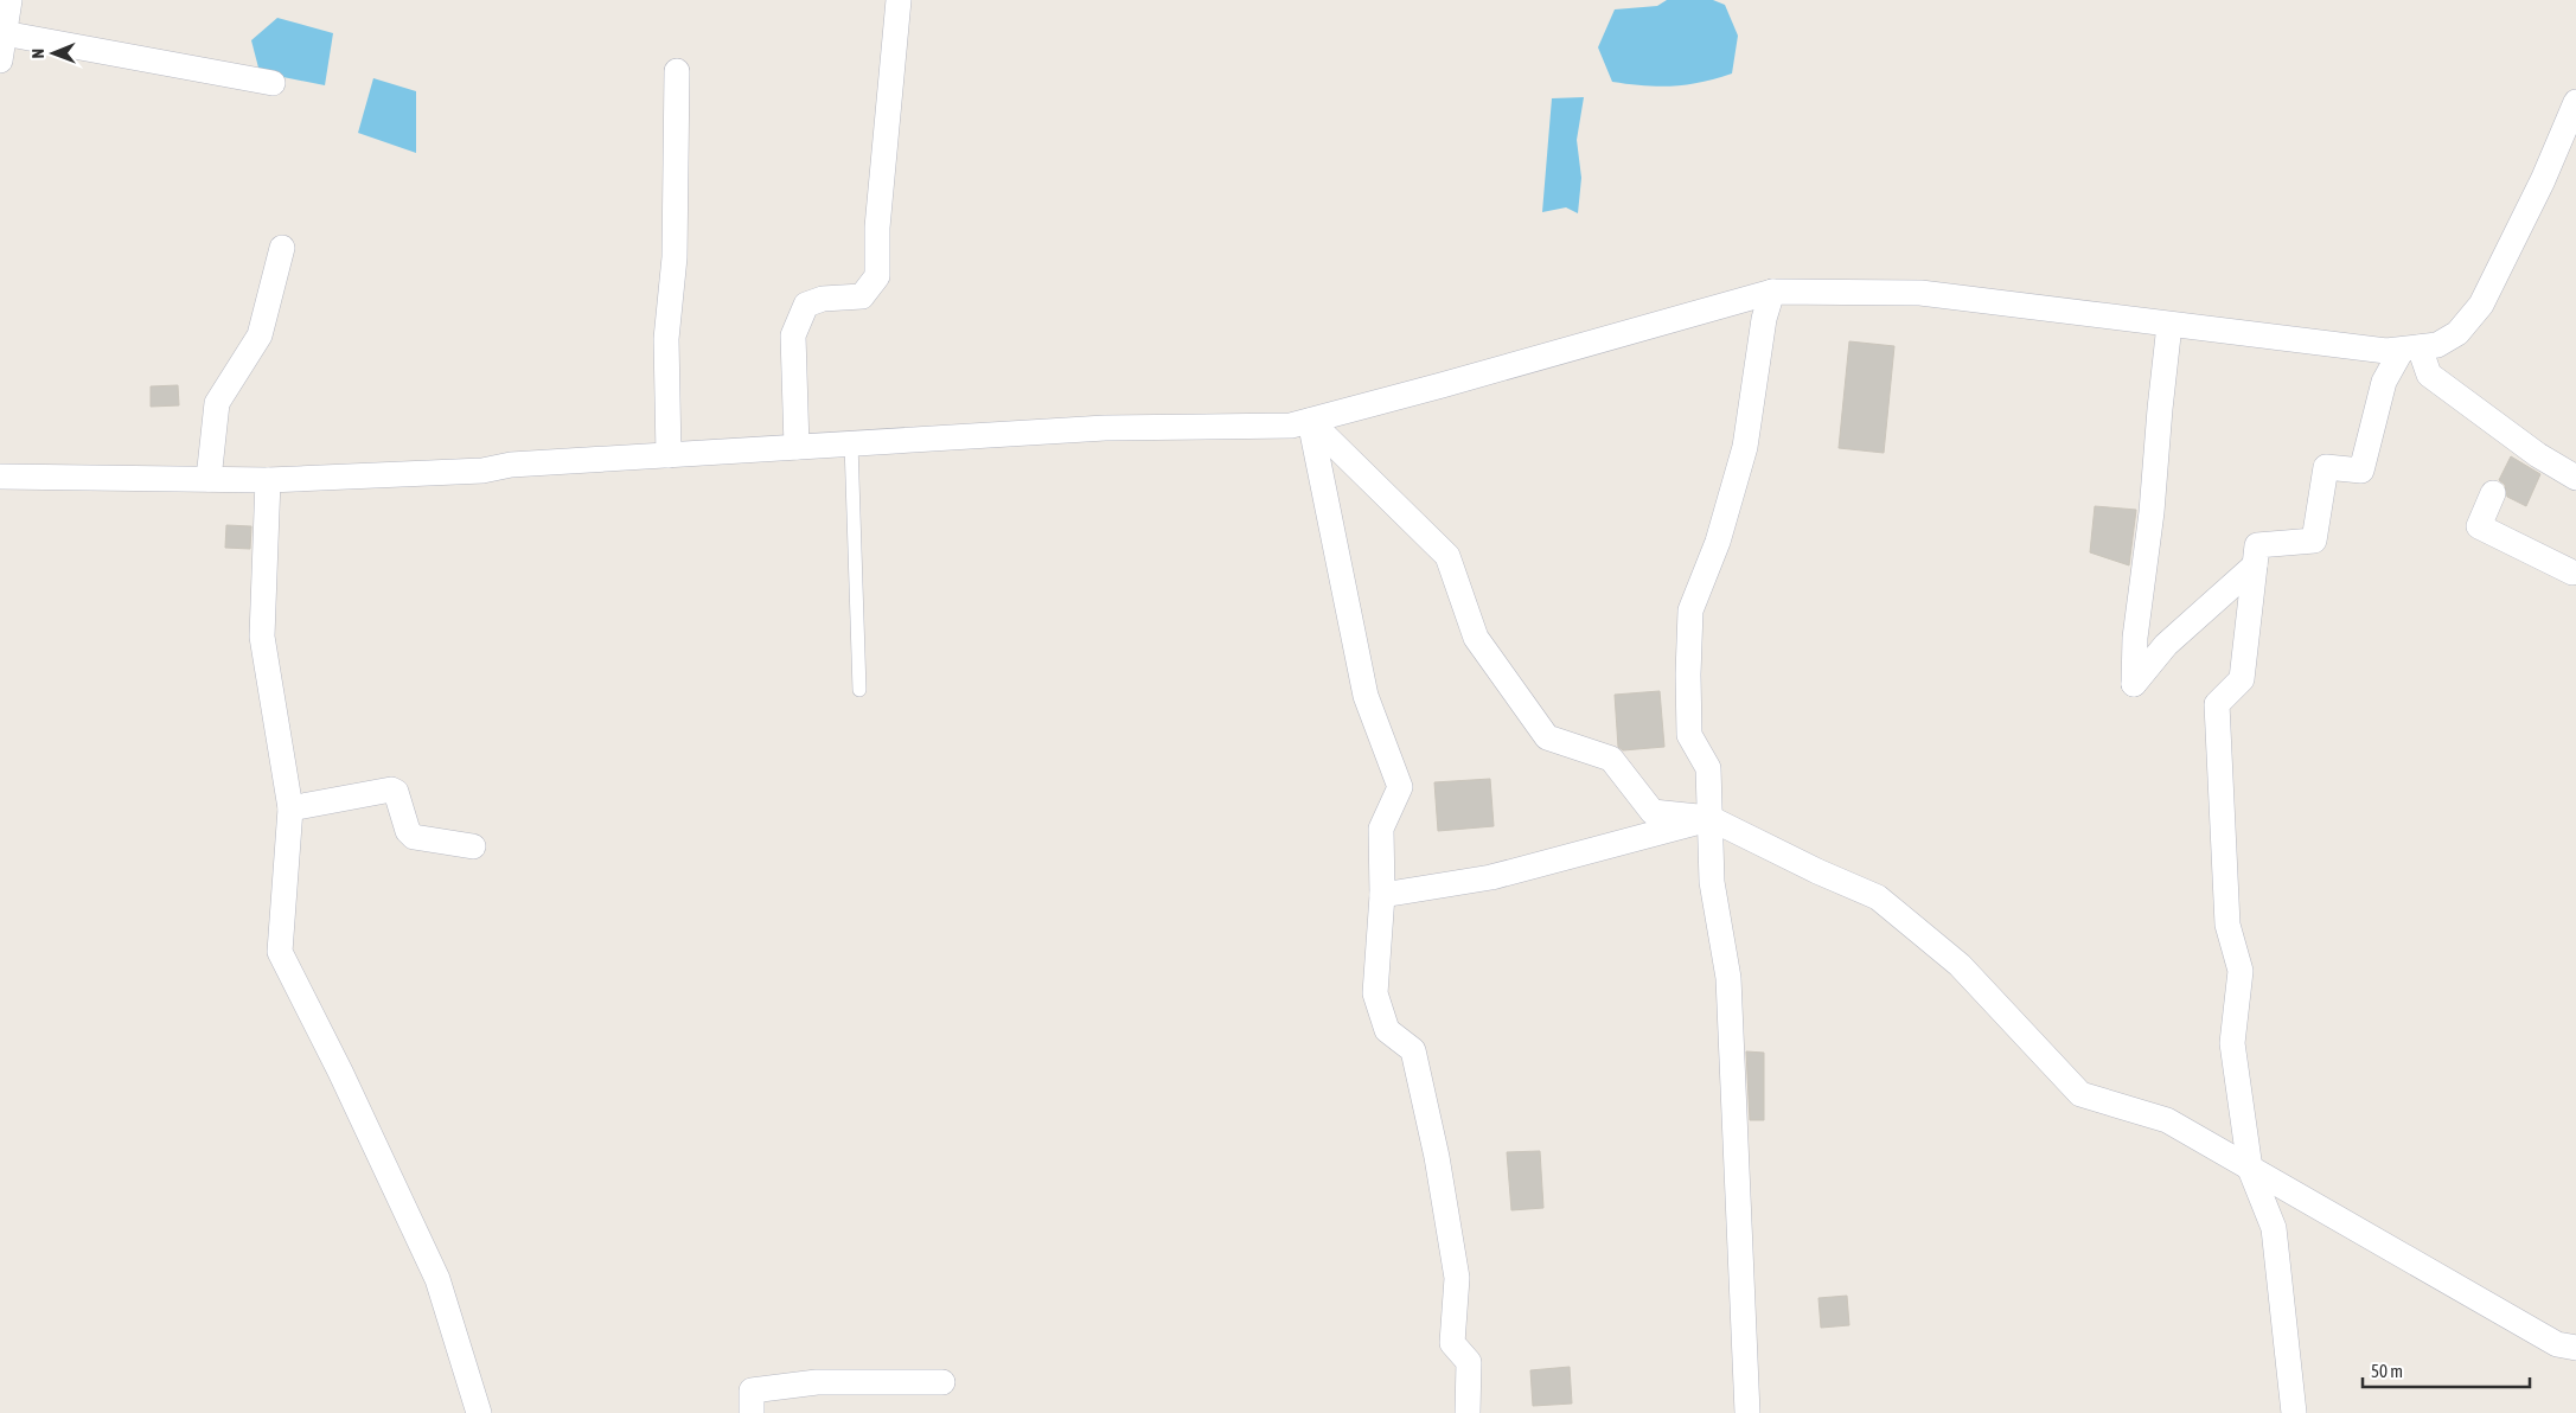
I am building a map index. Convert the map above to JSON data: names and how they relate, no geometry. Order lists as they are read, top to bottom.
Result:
{
  "scale_bar": "50 m",
  "north": "left"
}
